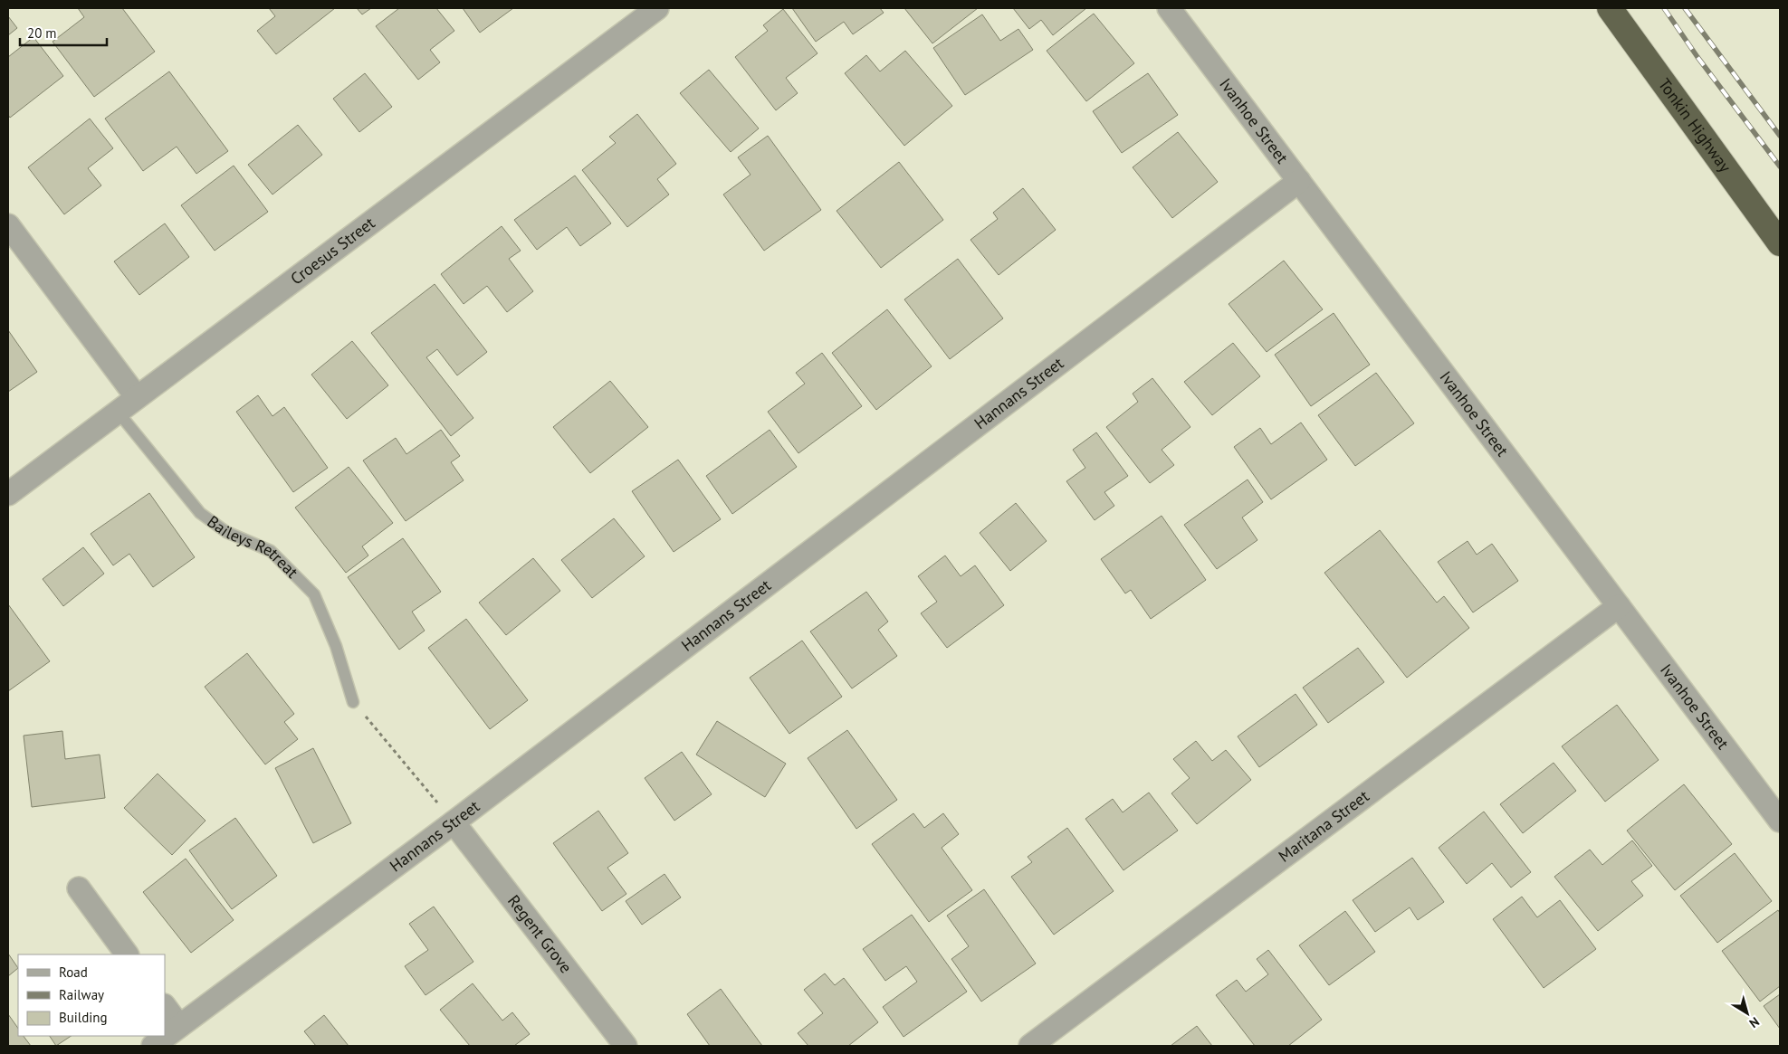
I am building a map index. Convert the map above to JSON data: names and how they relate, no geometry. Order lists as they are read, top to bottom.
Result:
{
  "streets": {
    "highway": ["Tonkin Highway"],
    "street": [
      "Ivanhoe Street",
      "Croesus Street",
      "Hannans Street",
      "Maritana Street",
      "Regent Grove"
    ],
    "lane": ["Baileys Retreat"]
  },
  "crossings": [
    ["Ivanhoe Street", "Hannans Street"],
    ["Ivanhoe Street", "Maritana Street"],
    ["Croesus Street", "Baileys Retreat"],
    ["Hannans Street", "Regent Grove"]
  ],
  "legend": ["Road", "Railway", "Building"],
  "scale_bar": "20 m",
  "north": "bottom right"
}
